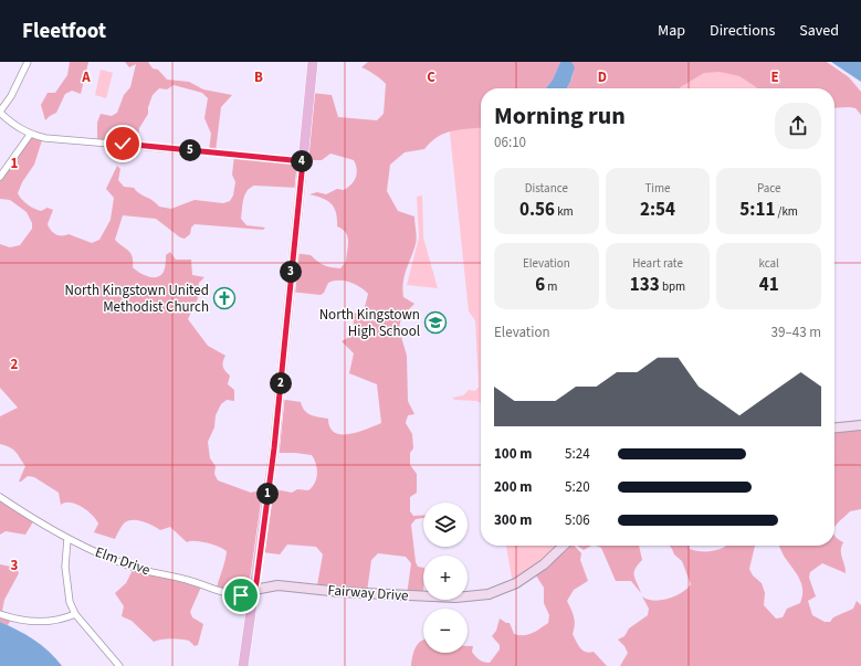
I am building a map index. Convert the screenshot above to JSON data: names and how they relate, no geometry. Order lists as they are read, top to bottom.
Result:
{
  "streets": {
    "street": ["Elm Drive", "Fairway Drive"]
  },
  "crossings": [
    ["Elm Drive", "Fairway Drive"]
  ],
  "places": {
    "church": ["North Kingstown United Methodist Church"],
    "school or university": ["North Kingstown High School"]
  },
  "page": {
    "header": "Fleetfoot",
    "nav": ["Map", "Directions", "Saved"],
    "heading": ["Morning run", "06:10"],
    "pins": [
      "5",
      "4",
      "3",
      "2",
      "1"
    ],
    "stats": [
      ["Distance", "0.56 km"],
      ["Time", "2:54"],
      ["Pace", "5:11 /km"],
      ["Elevation", "6 m"],
      ["Heart rate", "133 bpm"],
      ["kcal", "41"]
    ],
    "chart": ["Elevation", "39–43 m"],
    "list": [
      {
        "name": "100 m",
        "note": "5:24"
      },
      {
        "name": "200 m",
        "note": "5:20"
      },
      {
        "name": "300 m",
        "note": "5:06"
      }
    ],
    "map_buttons": ["+", "−"]
  },
  "grid": {
    "columns": [
      "A",
      "B",
      "C",
      "D",
      "E"
    ],
    "rows": ["1", "2", "3"]
  }
}
